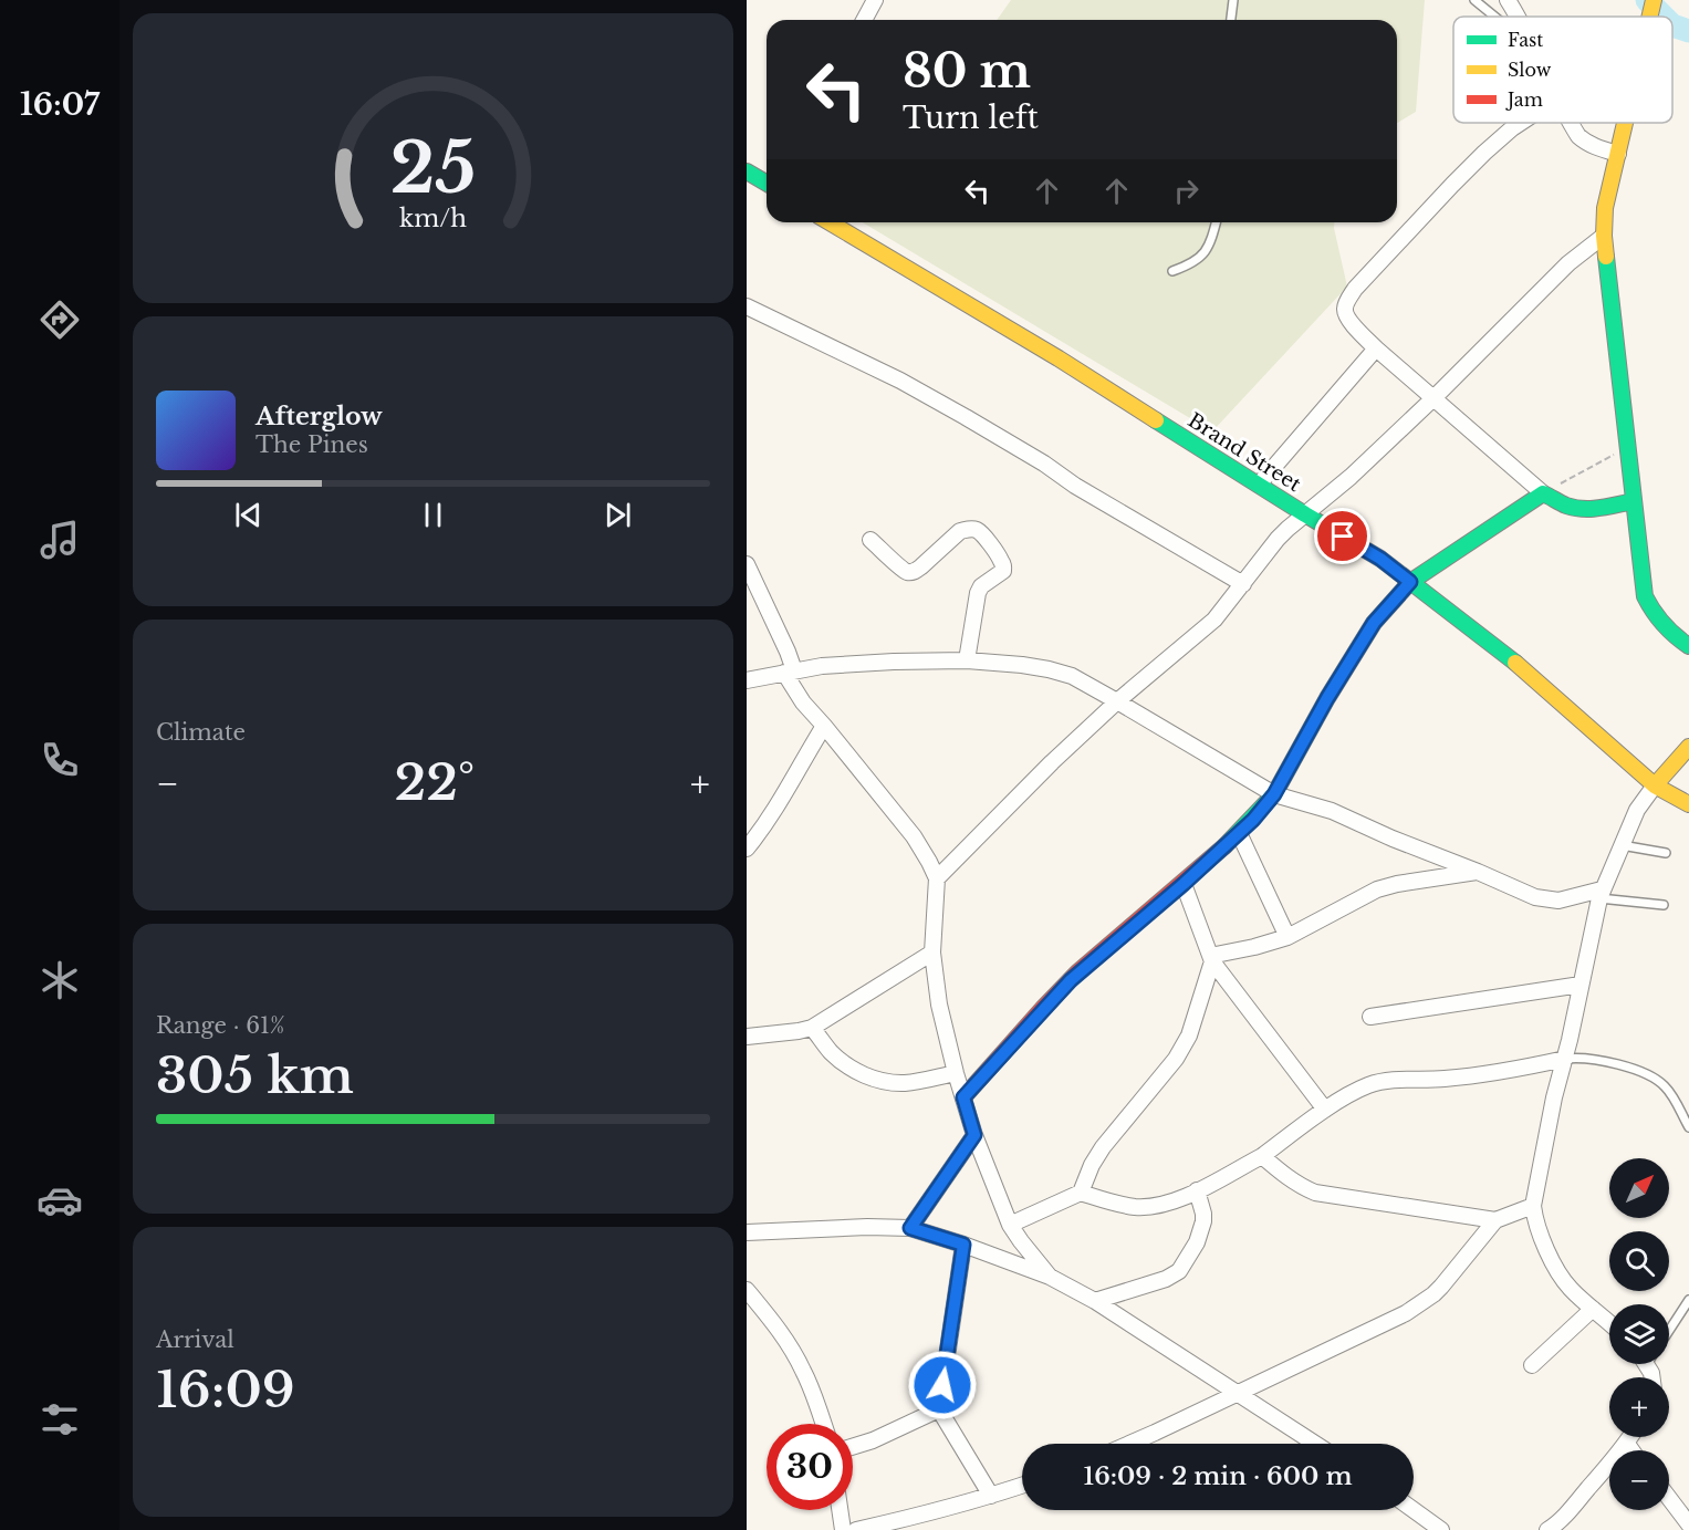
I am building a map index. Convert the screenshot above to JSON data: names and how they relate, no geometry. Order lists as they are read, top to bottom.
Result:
{
  "streets": {
    "street": ["Brand Street"]
  },
  "legend": ["Fast", "Slow", "Jam"],
  "north": "top right",
  "page": {
    "tabs": "16:07",
    "turn": ["80 m", "Turn left"],
    "song": ["Afterglow", "The Pines"],
    "tile": [
      "Climate",
      ["Range · 61%", "305 km"],
      ["Arrival", "16:09"]
    ],
    "heat": ["−", "22°", "+"],
    "map_buttons": ["+", "−"],
    "limit": "30",
    "trip": "16:09 · 2 min · 600 m",
    "gauge": ["25", "km/h"]
  }
}
